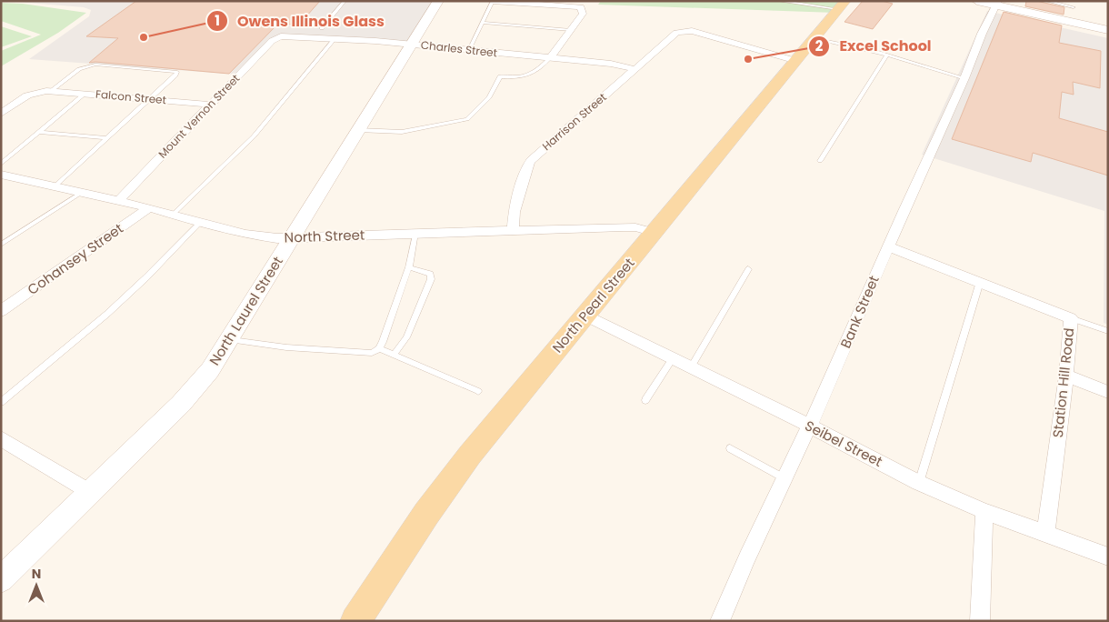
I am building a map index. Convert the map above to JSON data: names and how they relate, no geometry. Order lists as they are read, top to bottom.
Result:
{
  "streets": {
    "main road": ["North Pearl Street"],
    "street": [
      "Charles Street",
      "Falcon Street",
      "Mount Vernon Street",
      "Harrison Street",
      "North Street",
      "Cohansey Street",
      "North Laurel Street",
      "Bank Street",
      "Station Hill Road",
      "Seibel Street"
    ]
  },
  "crossings": [
    ["Charles Street", "Mount Vernon Street"],
    ["Charles Street", "Harrison Street"],
    ["Charles Street", "North Laurel Street"],
    ["Falcon Street", "Mount Vernon Street"],
    ["Mount Vernon Street", "North Street"],
    ["Harrison Street", "North Street"],
    ["Harrison Street", "North Pearl Street"],
    ["North Street", "Cohansey Street"],
    ["North Street", "North Pearl Street"],
    ["North Street", "North Laurel Street"],
    ["North Pearl Street", "Seibel Street"],
    ["Bank Street", "Station Hill Road"],
    ["Bank Street", "Seibel Street"],
    ["Station Hill Road", "Seibel Street"]
  ],
  "places": ["Owens Illinois Glass", "Excel School"],
  "north": "top"
}
